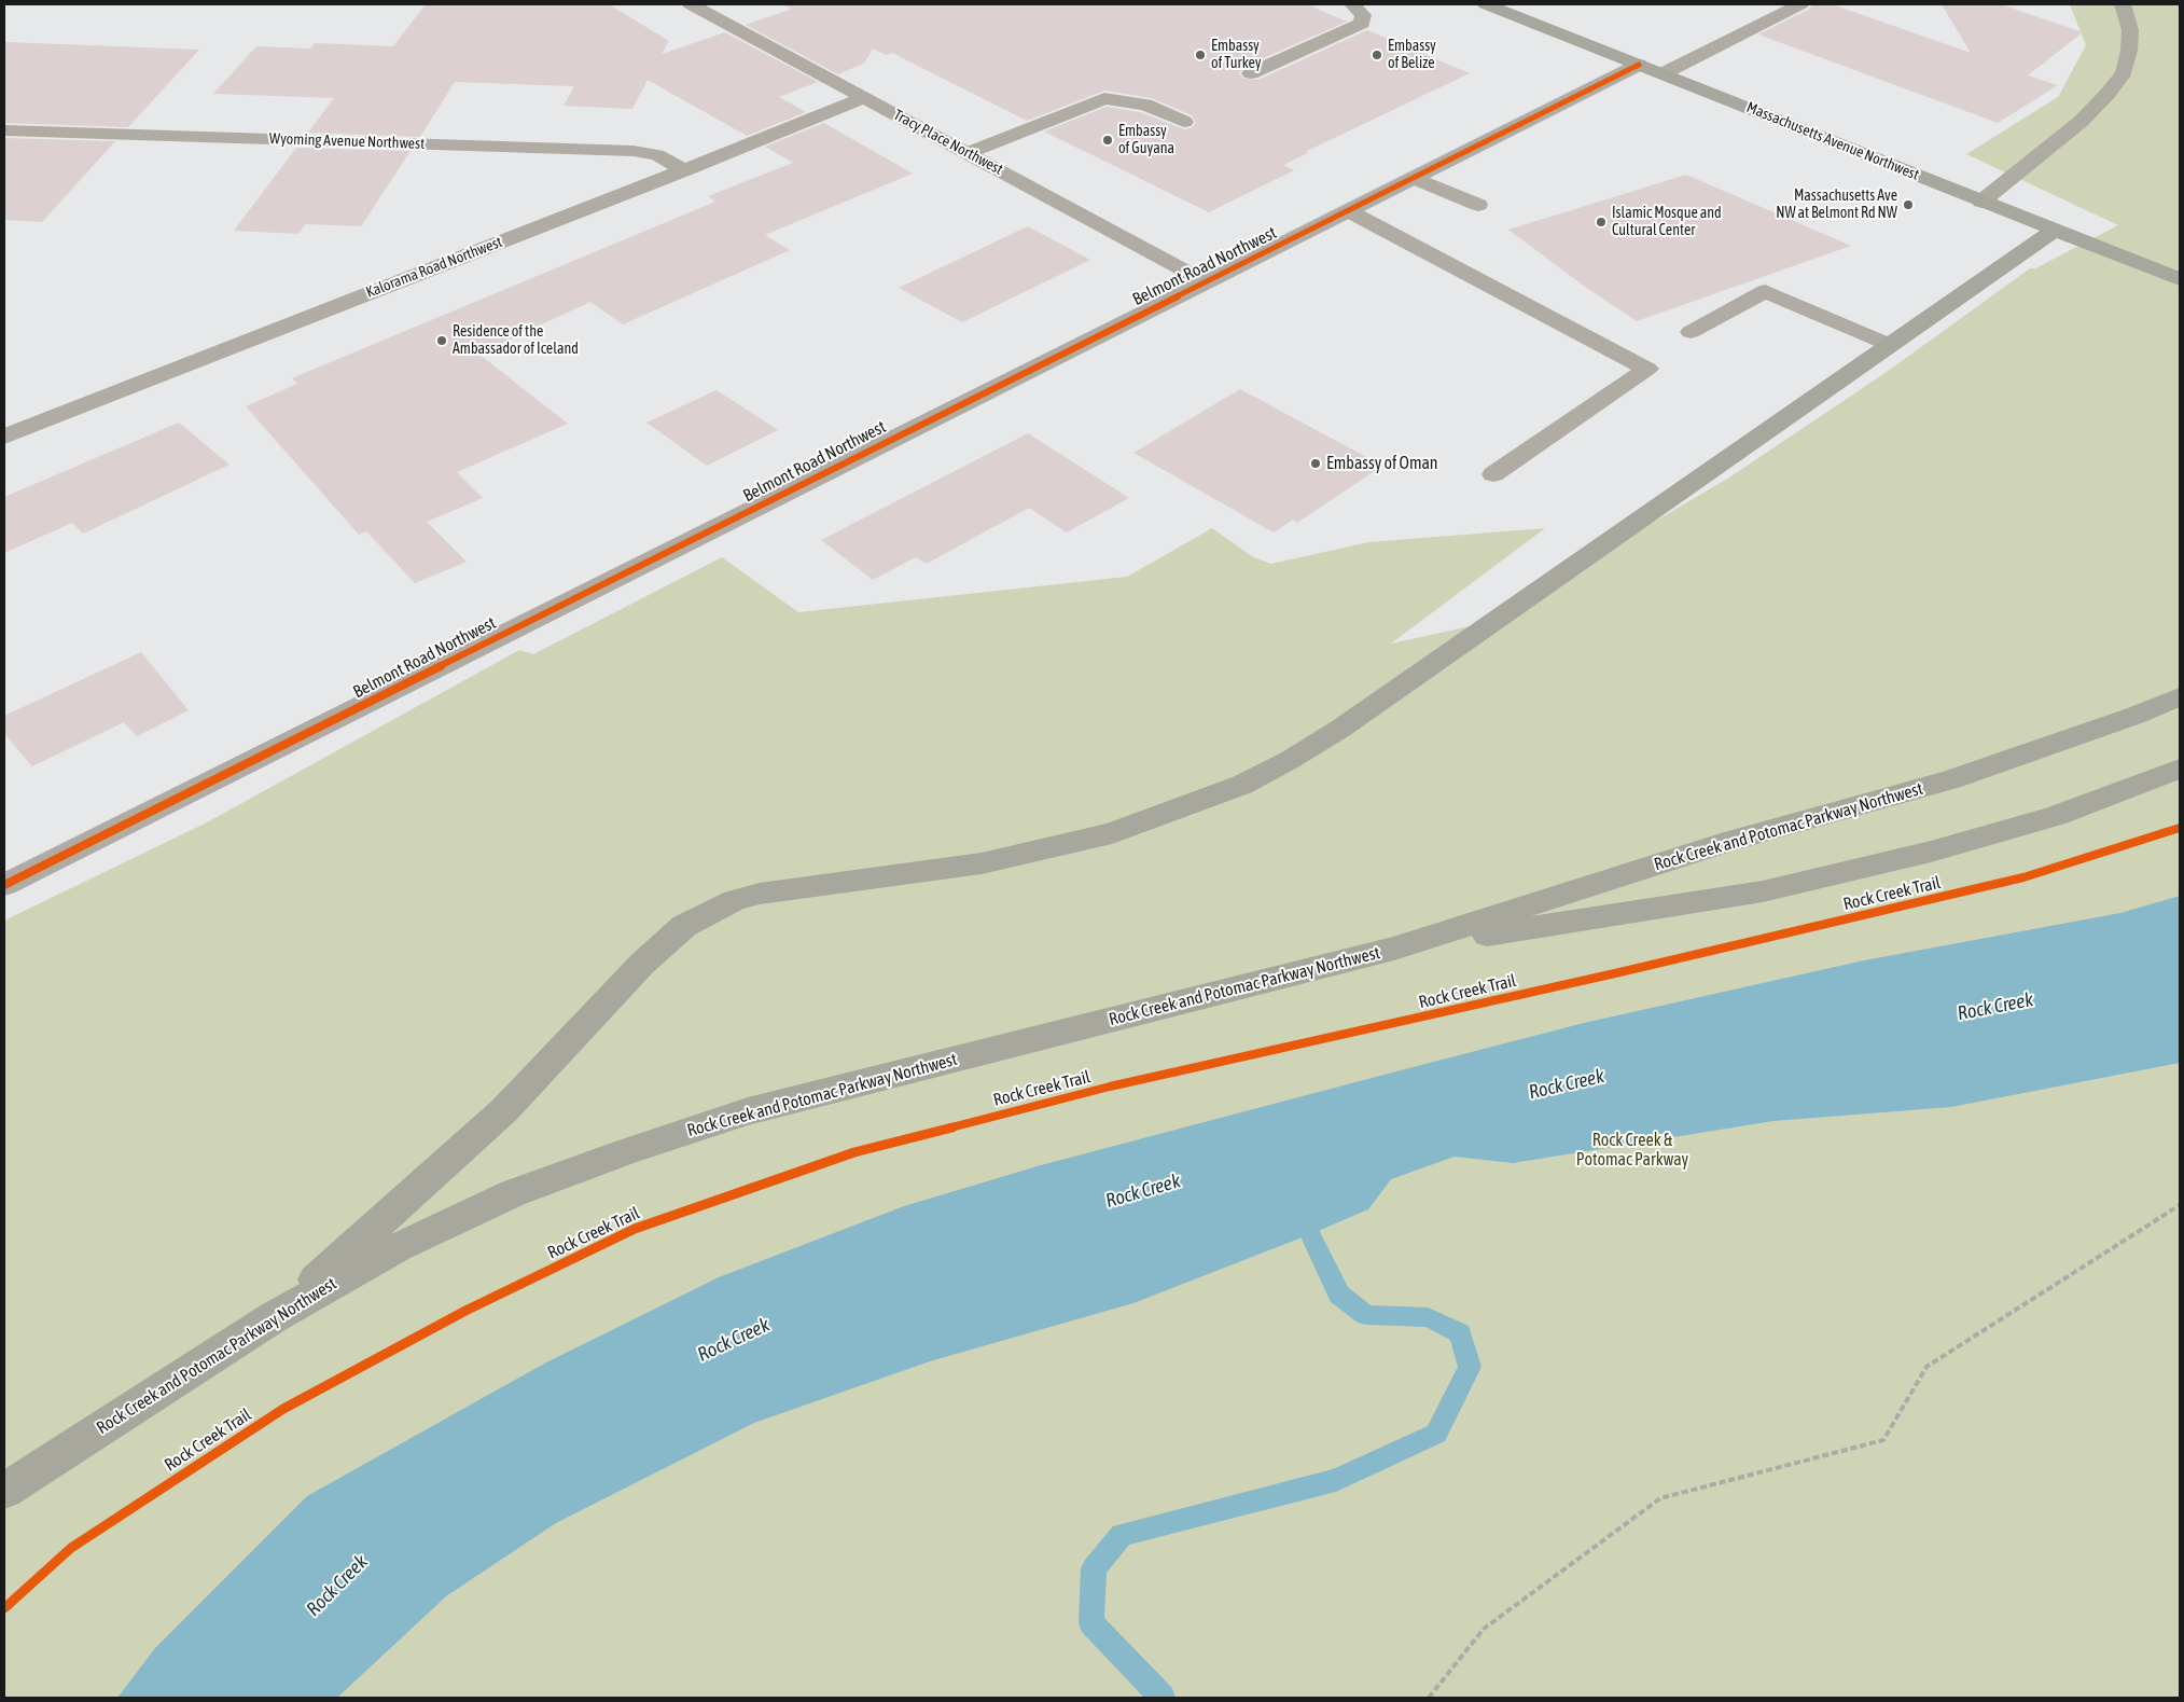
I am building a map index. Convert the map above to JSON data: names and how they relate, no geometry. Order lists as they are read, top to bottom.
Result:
{
  "streets": {
    "main road": ["Massachusetts Avenue Northwest", "Rock Creek and Potomac Parkway Northwest"],
    "street": [
      "Wyoming Avenue Northwest",
      "Tracy Place Northwest",
      "Belmont Road Northwest",
      "Kalorama Road Northwest"
    ],
    "cycle path": ["Rock Creek Trail"]
  },
  "crossings": [
    ["Wyoming Avenue Northwest", "Kalorama Road Northwest"],
    ["Massachusetts Avenue Northwest", "Belmont Road Northwest"],
    ["Tracy Place Northwest", "Belmont Road Northwest"],
    ["Tracy Place Northwest", "Kalorama Road Northwest"]
  ],
  "water": ["Rock Creek"],
  "parks": ["Rock Creek & Potomac Parkway"],
  "places": [
    "Embassy of Turkey",
    "Embassy of Belize",
    "Embassy of Guyana",
    "Massachusetts Ave NW at Belmont Rd NW",
    "Islamic Mosque and Cultural Center",
    "Residence of the Ambassador of Iceland",
    "Embassy of Oman"
  ]
}
